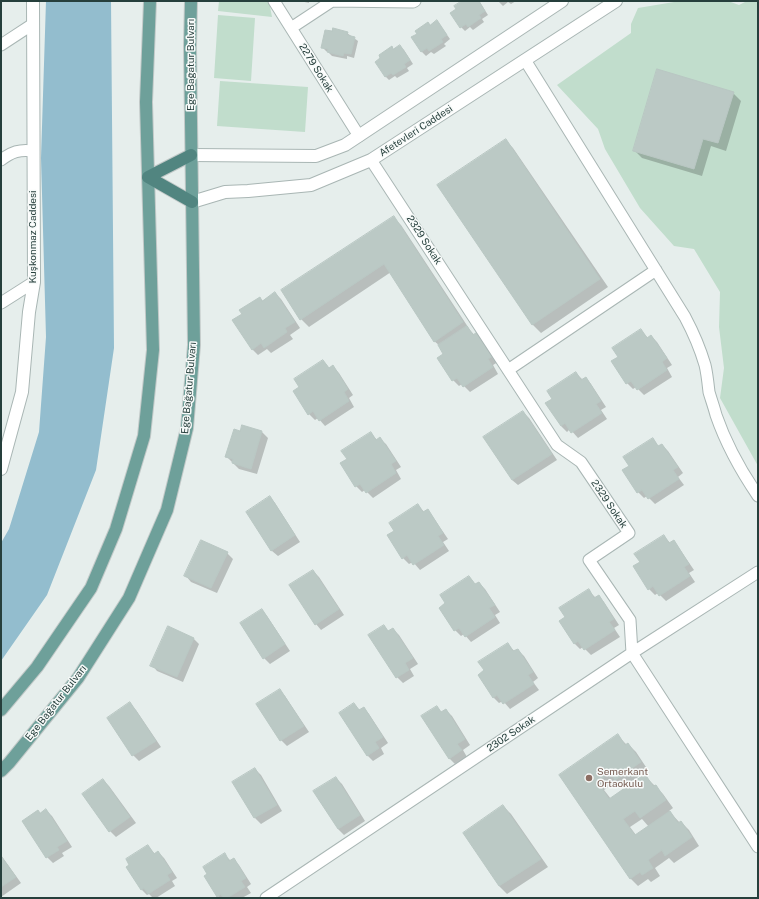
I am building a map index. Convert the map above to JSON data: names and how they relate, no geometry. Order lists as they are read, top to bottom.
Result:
{
  "streets": {
    "main road": ["Ege Bağatur Bulvarı"],
    "street": [
      "2279 Sokak",
      "Afetevleri Caddesi",
      "Kuşkonmaz Caddesi",
      "2329 Sokak",
      "2302 Sokak"
    ]
  },
  "crossings": [
    ["Ege Bağatur Bulvarı", "Afetevleri Caddesi"],
    ["Afetevleri Caddesi", "2329 Sokak"],
    ["2329 Sokak", "2302 Sokak"]
  ],
  "places": ["Semerkant Ortaokulu"]
}
